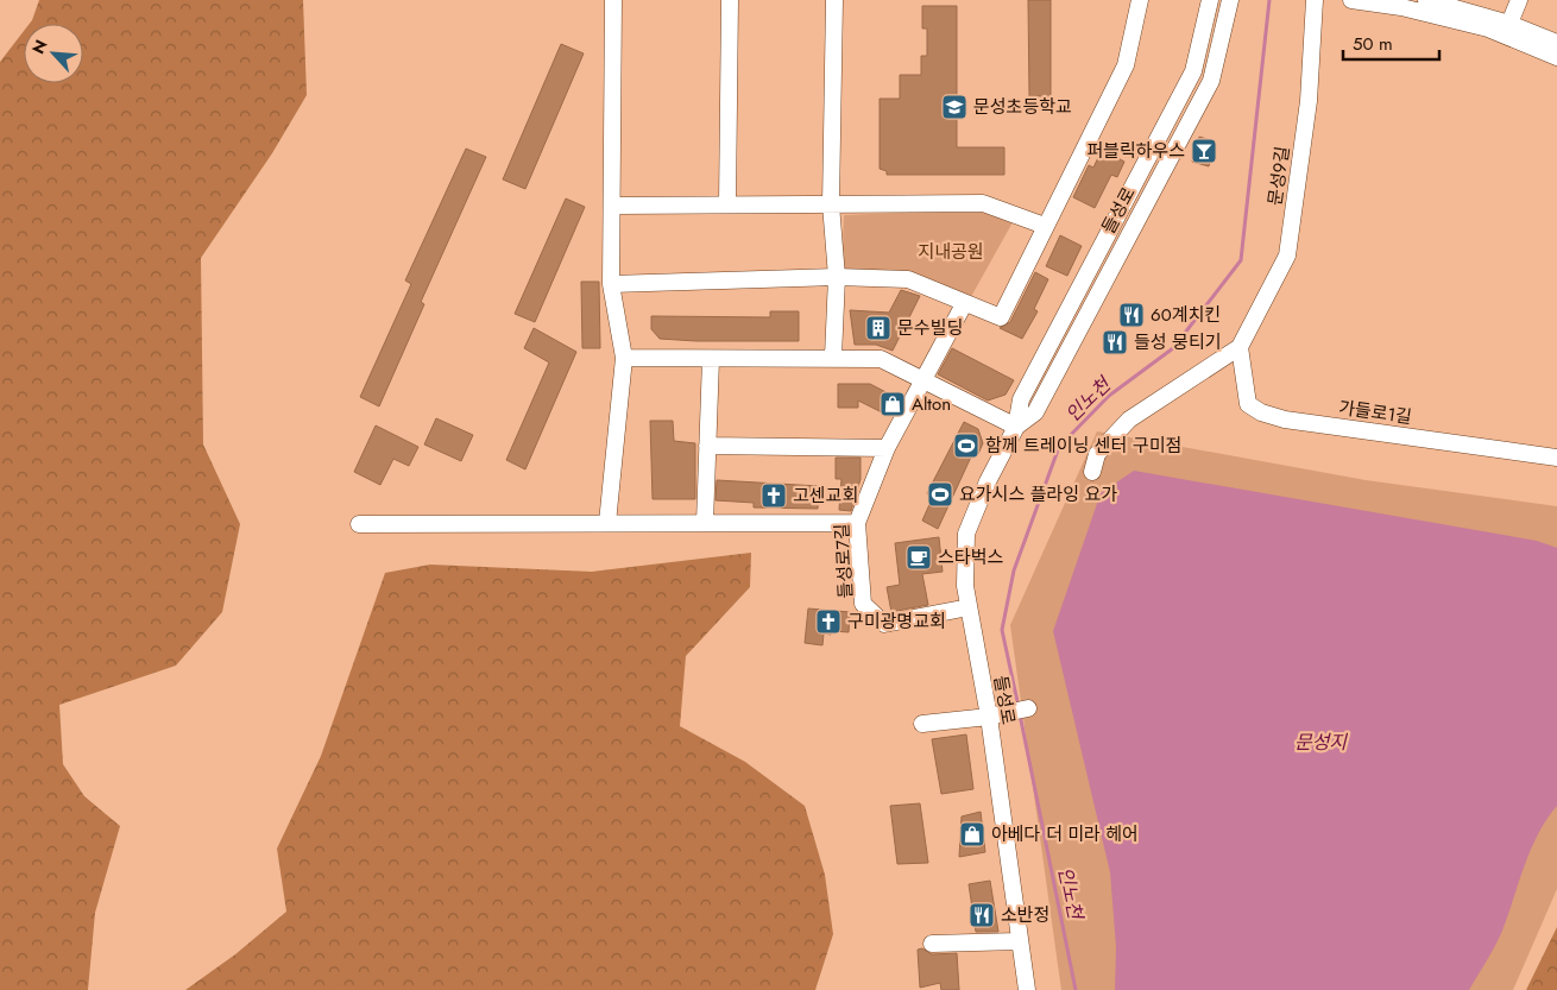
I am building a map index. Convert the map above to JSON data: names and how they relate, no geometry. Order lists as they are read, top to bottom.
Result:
{
  "streets": {
    "street": [
      "문성9길",
      "들성로",
      "가들로1길",
      "들성로7길"
    ]
  },
  "crossings": [
    ["문성9길", "가들로1길"],
    ["들성로", "들성로7길"]
  ],
  "water": ["인노천", "문성지"],
  "parks": ["지내공원"],
  "places": {
    "school or university": ["문성초등학교"],
    "bar": ["퍼블릭하우스"],
    "restaurant": ["60계치킨", "들성 뭉티기", "소반정"],
    "building": ["문수빌딩"],
    "shop": ["Alton", "아베다 더 미라 헤어"],
    "sports": ["함께 트레이닝 센터 구미점", "요가시스 플라잉 요가"],
    "church": ["고센교회", "구미광명교회"],
    "cafe": ["스타벅스"]
  },
  "scale_bar": "50 m",
  "north": "top left"
}
